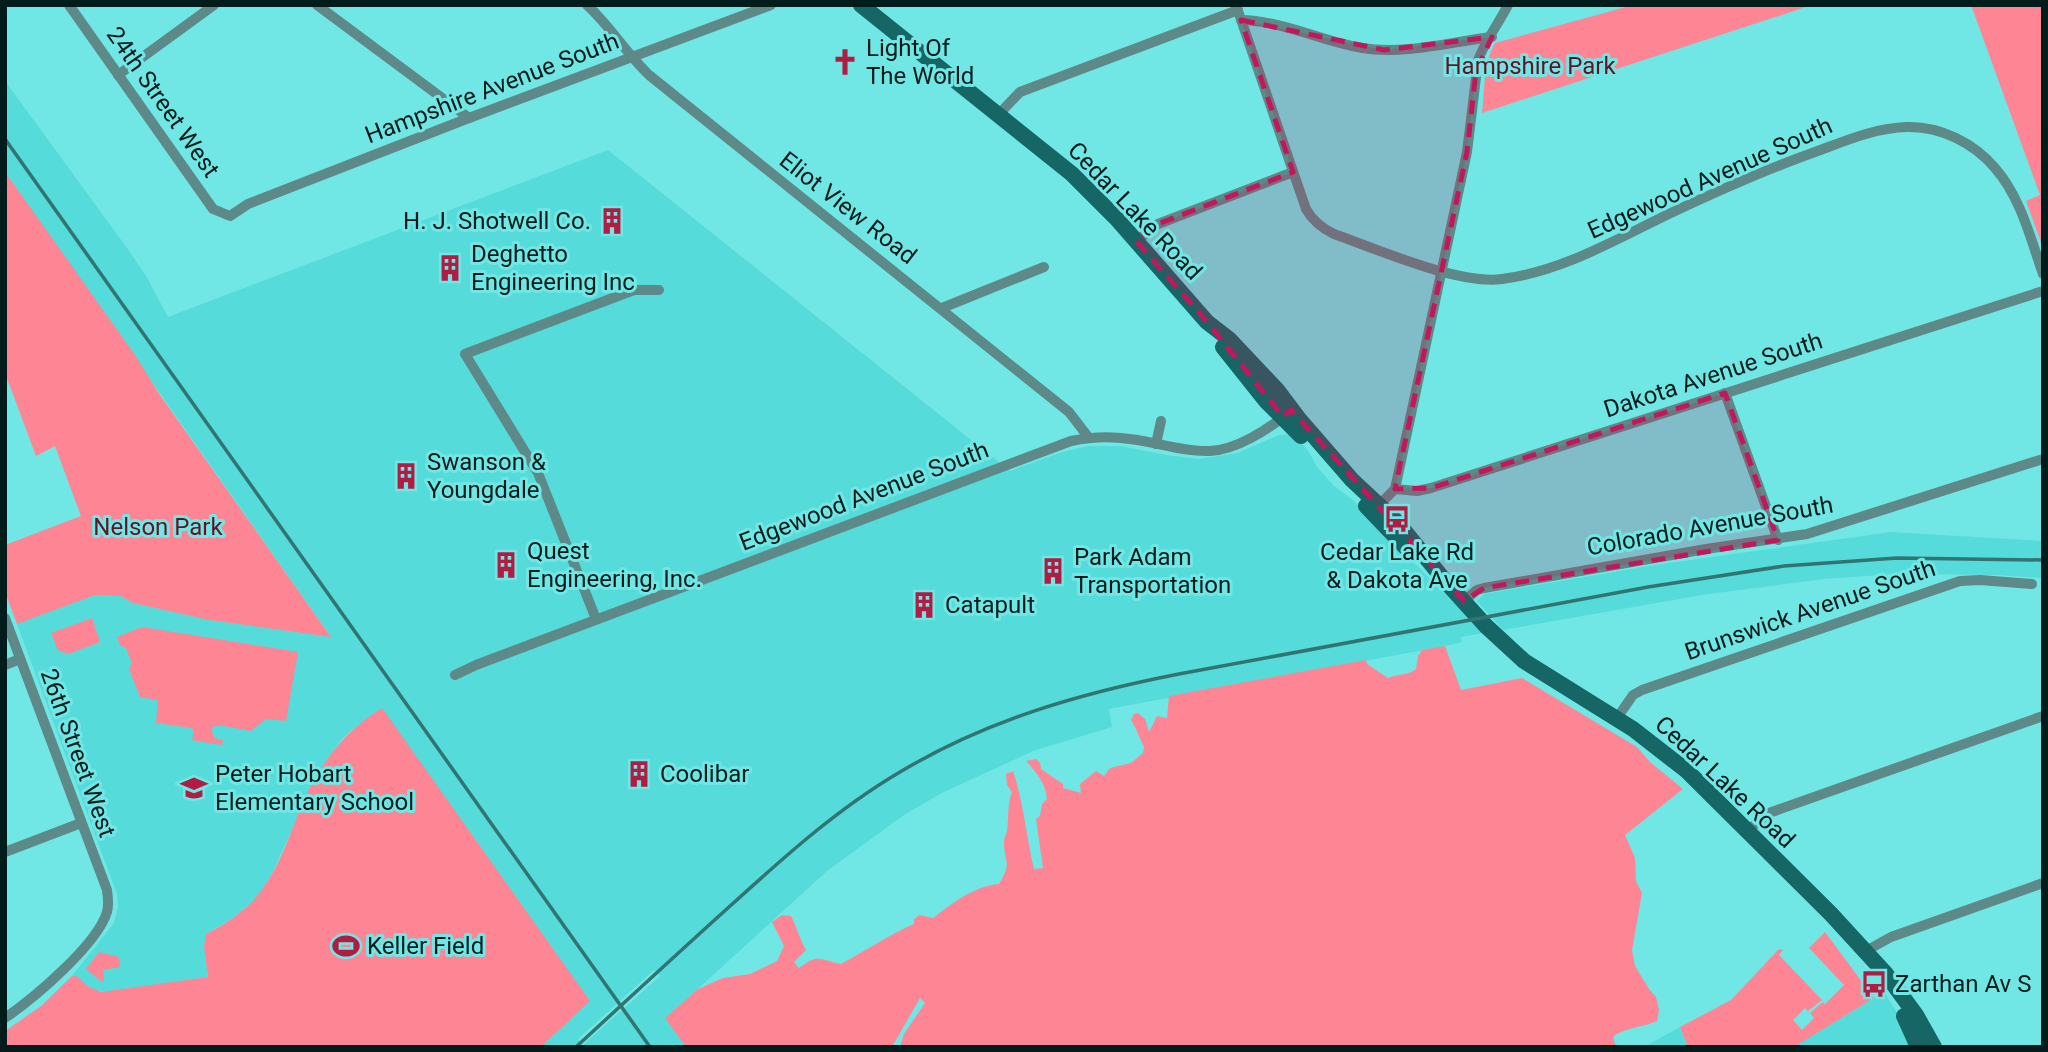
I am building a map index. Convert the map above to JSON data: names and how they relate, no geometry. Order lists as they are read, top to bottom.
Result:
{
  "streets": {
    "street": [
      "Hampshire Avenue South",
      "24th Street West",
      "Edgewood Avenue South",
      "Eliot View Road",
      "Cedar Lake Road",
      "Dakota Avenue South",
      "Colorado Avenue South",
      "Brunswick Avenue South",
      "26th Street West"
    ]
  },
  "crossings": [
    ["Hampshire Avenue South", "24th Street West"],
    ["Hampshire Avenue South", "Eliot View Road"],
    ["Edgewood Avenue South", "Eliot View Road"],
    ["Edgewood Avenue South", "Cedar Lake Road"],
    ["Cedar Lake Road", "Colorado Avenue South"],
    ["Cedar Lake Road", "Brunswick Avenue South"]
  ],
  "parks": ["Hampshire Park", "Nelson Park"],
  "places": {
    "church": ["Light Of The World"],
    "building": [
      "H. J. Shotwell Co.",
      "Deghetto Engineering Inc",
      "Swanson & Youngdale",
      "Quest Engineering, Inc.",
      "Park Adam Transportation",
      "Catapult",
      "Coolibar"
    ],
    "bus stop": ["Cedar Lake Rd & Dakota Ave", "Zarthan Av S"],
    "school or university": ["Peter Hobart Elementary School"],
    "sports": ["Keller Field"]
  }
}
